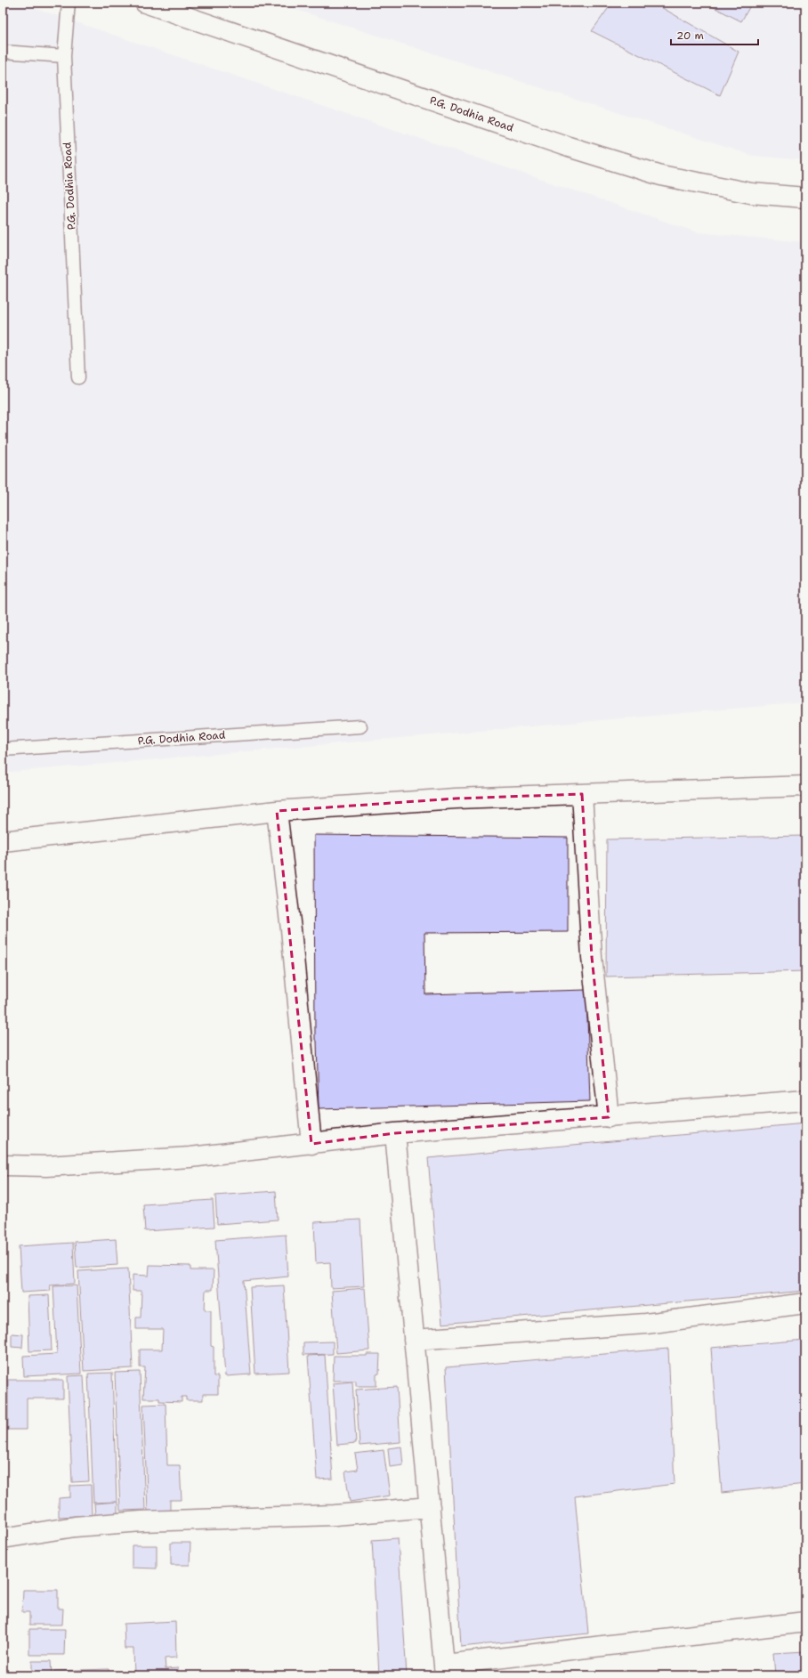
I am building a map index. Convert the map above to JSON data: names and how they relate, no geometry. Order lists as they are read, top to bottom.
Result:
{
  "streets": {
    "street": ["P.G. Dodhia Road"]
  },
  "scale_bar": "20 m"
}
